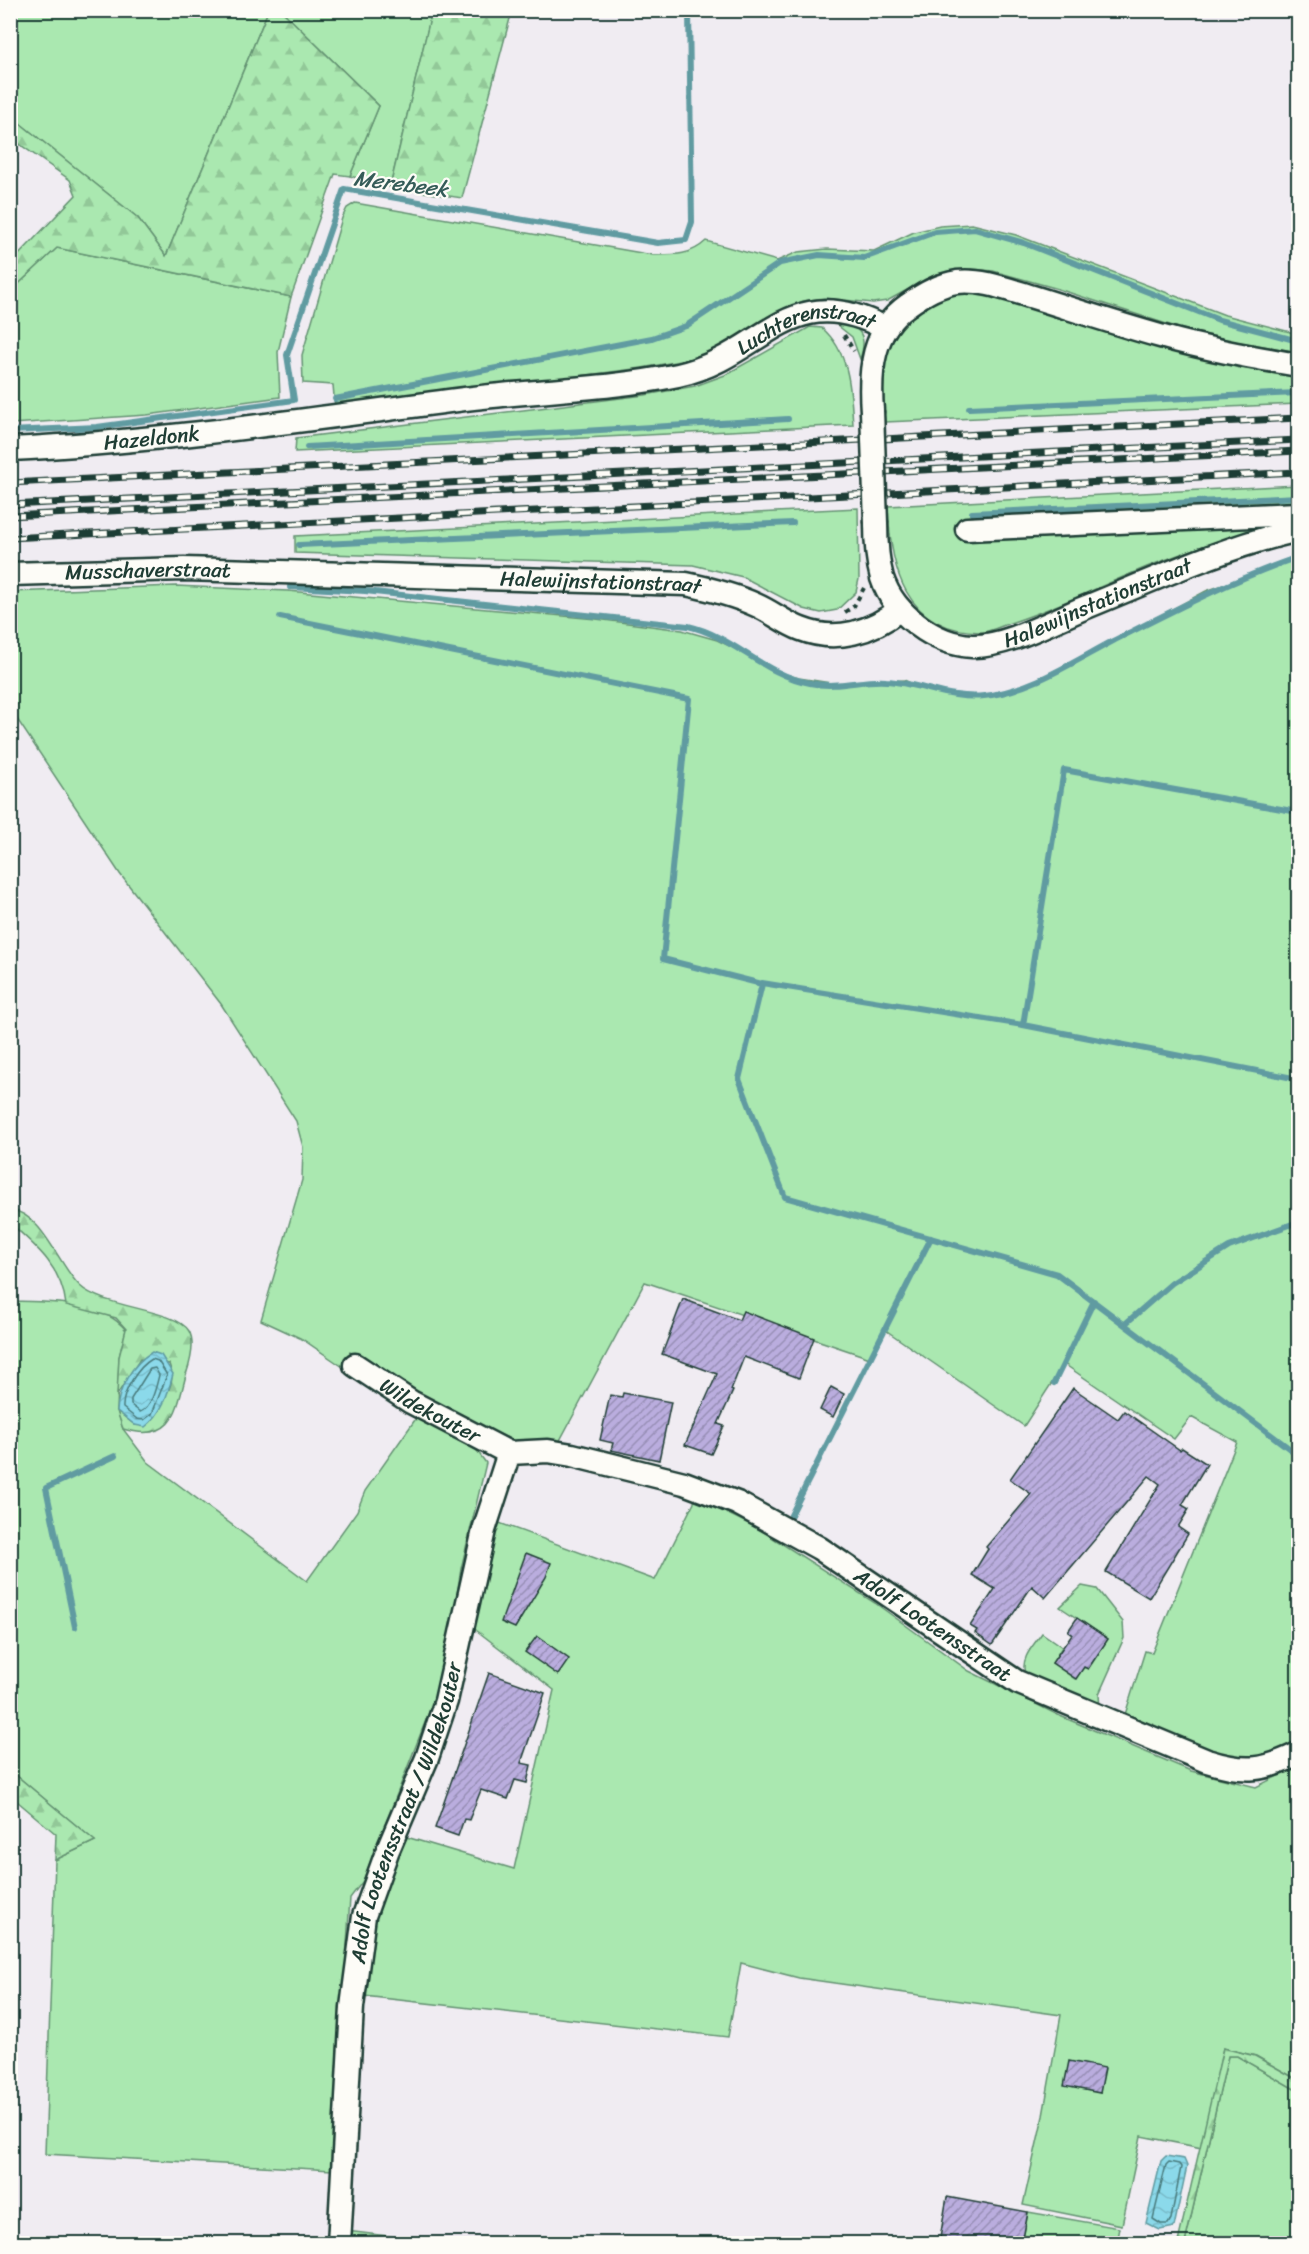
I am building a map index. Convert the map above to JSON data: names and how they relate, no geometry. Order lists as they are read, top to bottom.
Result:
{
  "streets": {
    "street": [
      "Luchterenstraat",
      "Hazeldonk",
      "Musschaverstraat",
      "Halewijnstationstraat",
      "Wildekouter",
      "Adolf Lootensstraat",
      "Adolf Lootensstraat / Wildekouter"
    ]
  },
  "crossings": [
    ["Luchterenstraat", "Hazeldonk"],
    ["Luchterenstraat", "Halewijnstationstraat"],
    ["Musschaverstraat", "Halewijnstationstraat"],
    ["Wildekouter", "Adolf Lootensstraat"],
    ["Wildekouter", "Adolf Lootensstraat / Wildekouter"],
    ["Adolf Lootensstraat", "Adolf Lootensstraat / Wildekouter"]
  ],
  "water": ["Merebeek"]
}
